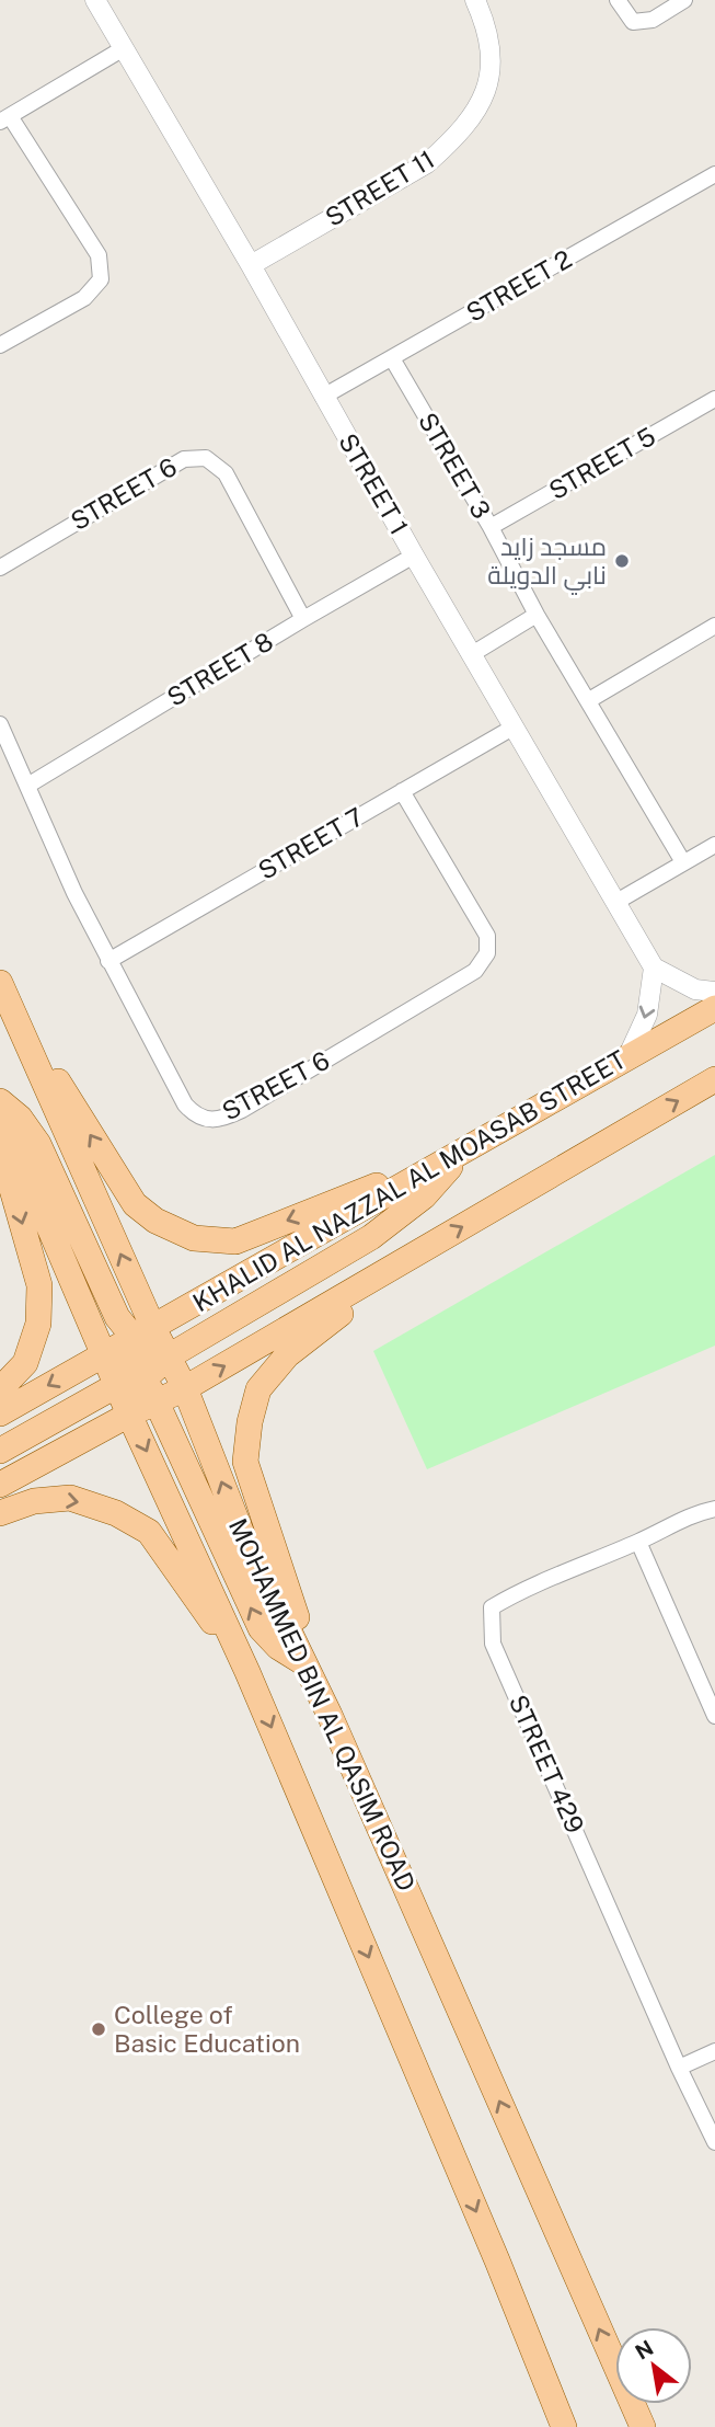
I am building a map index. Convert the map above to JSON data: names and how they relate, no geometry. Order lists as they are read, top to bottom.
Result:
{
  "streets": {
    "main road": ["KHALID AL NAZZAL AL MOASAB STREET", "MOHAMMED BIN AL QASIM ROAD"],
    "street": [
      "STREET 11",
      "STREET 2",
      "STREET 5",
      "STREET 3",
      "STREET 1",
      "STREET 6",
      "STREET 8",
      "STREET 7",
      "STREET 429"
    ]
  },
  "crossings": [
    ["STREET 11", "STREET 1"],
    ["STREET 2", "STREET 3"],
    ["STREET 2", "STREET 1"],
    ["STREET 5", "STREET 3"],
    ["STREET 1", "STREET 8"],
    ["STREET 1", "STREET 7"],
    ["STREET 6", "STREET 8"],
    ["STREET 6", "STREET 7"]
  ],
  "places": ["مسجد زايد نابي الدويلة", "College of Basic Education"],
  "north": "top left"
}
